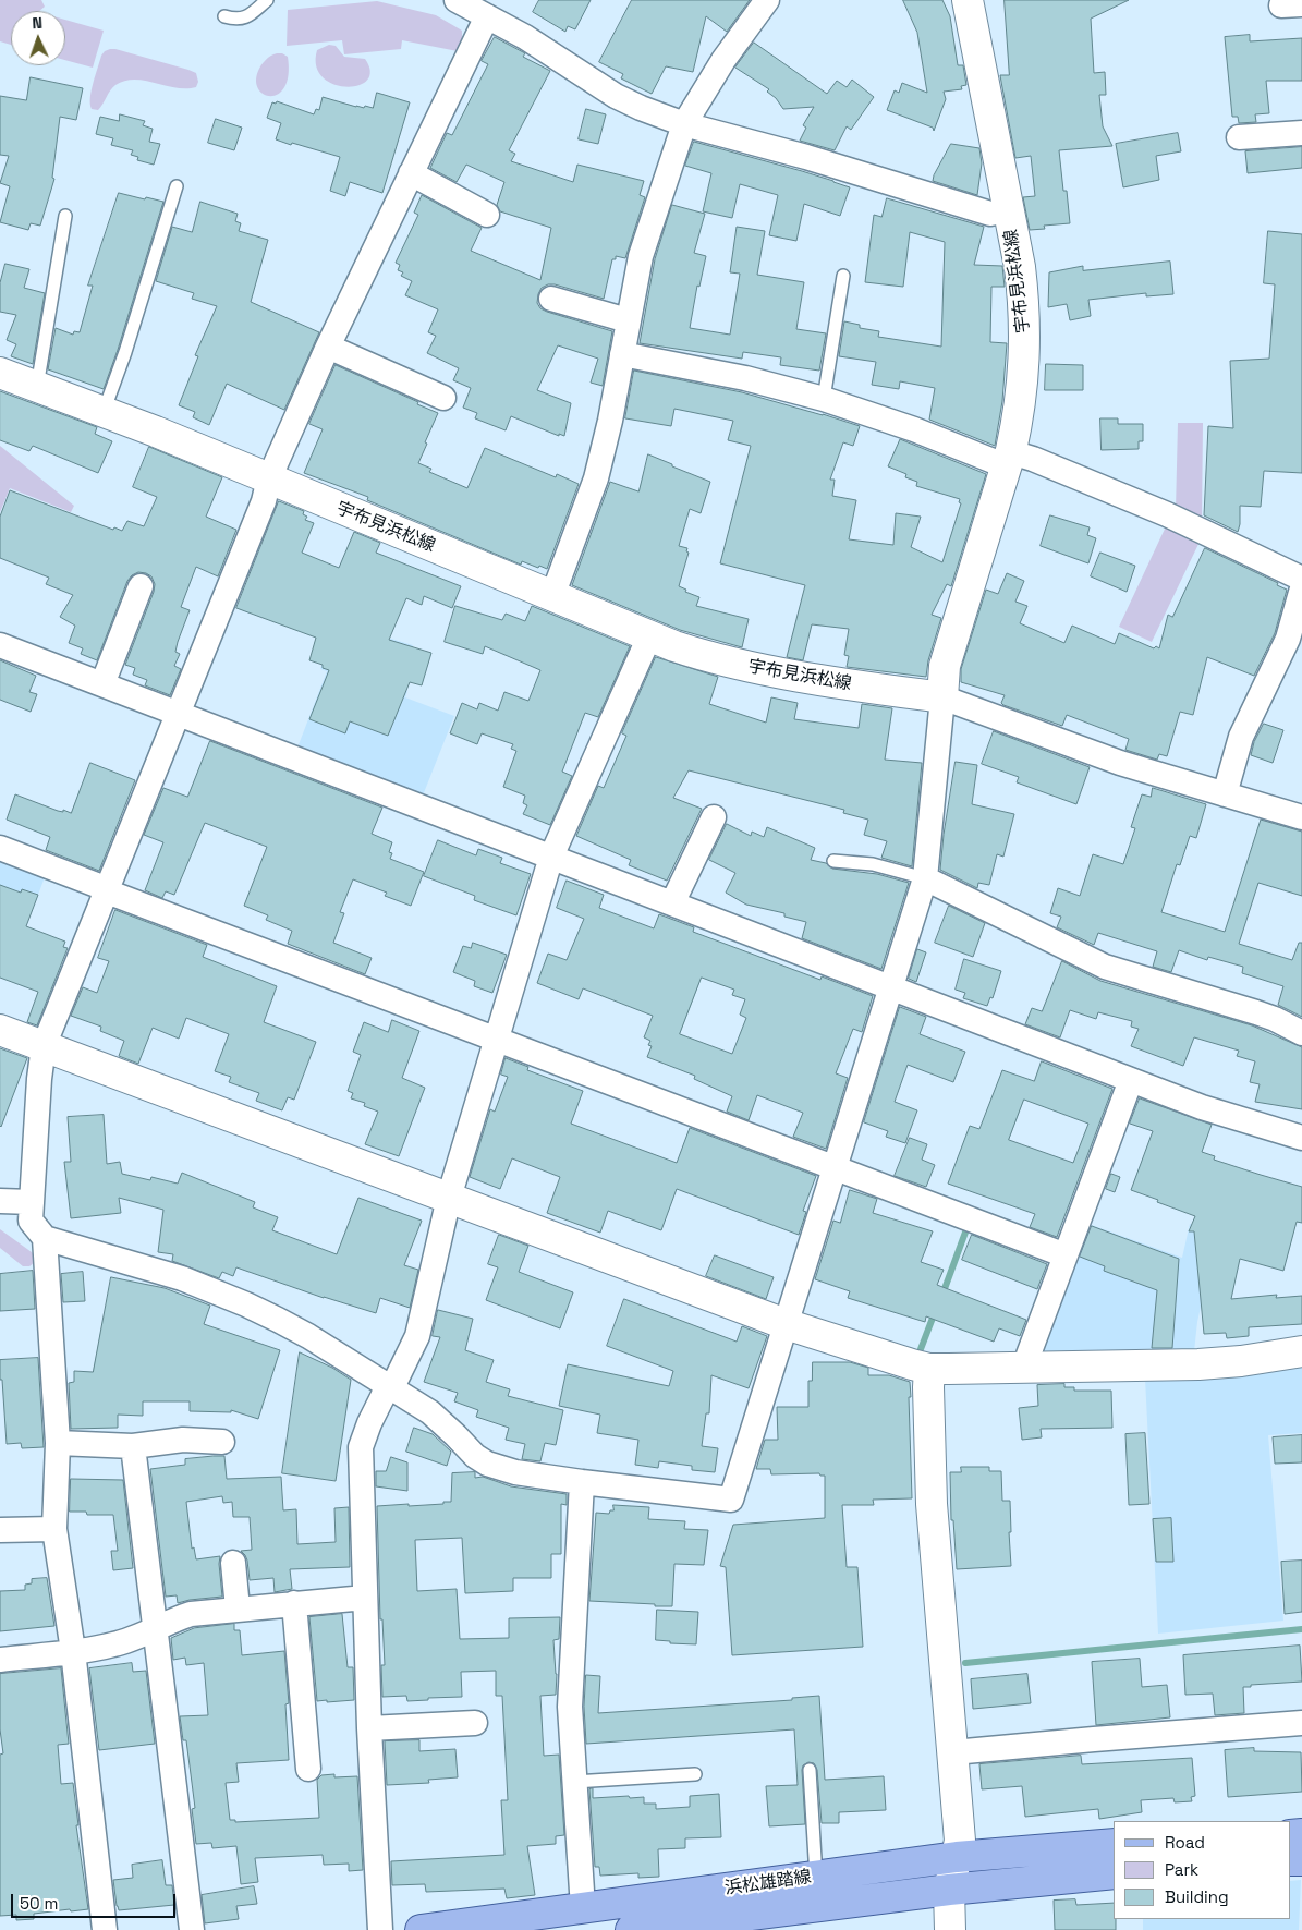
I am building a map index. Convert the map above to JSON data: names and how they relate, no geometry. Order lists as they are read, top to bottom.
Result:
{
  "streets": {
    "main road": ["浜松雄踏線"],
    "street": ["宇布見浜松線"]
  },
  "legend": ["Road", "Park", "Building"],
  "scale_bar": "50 m",
  "north": "top"
}
